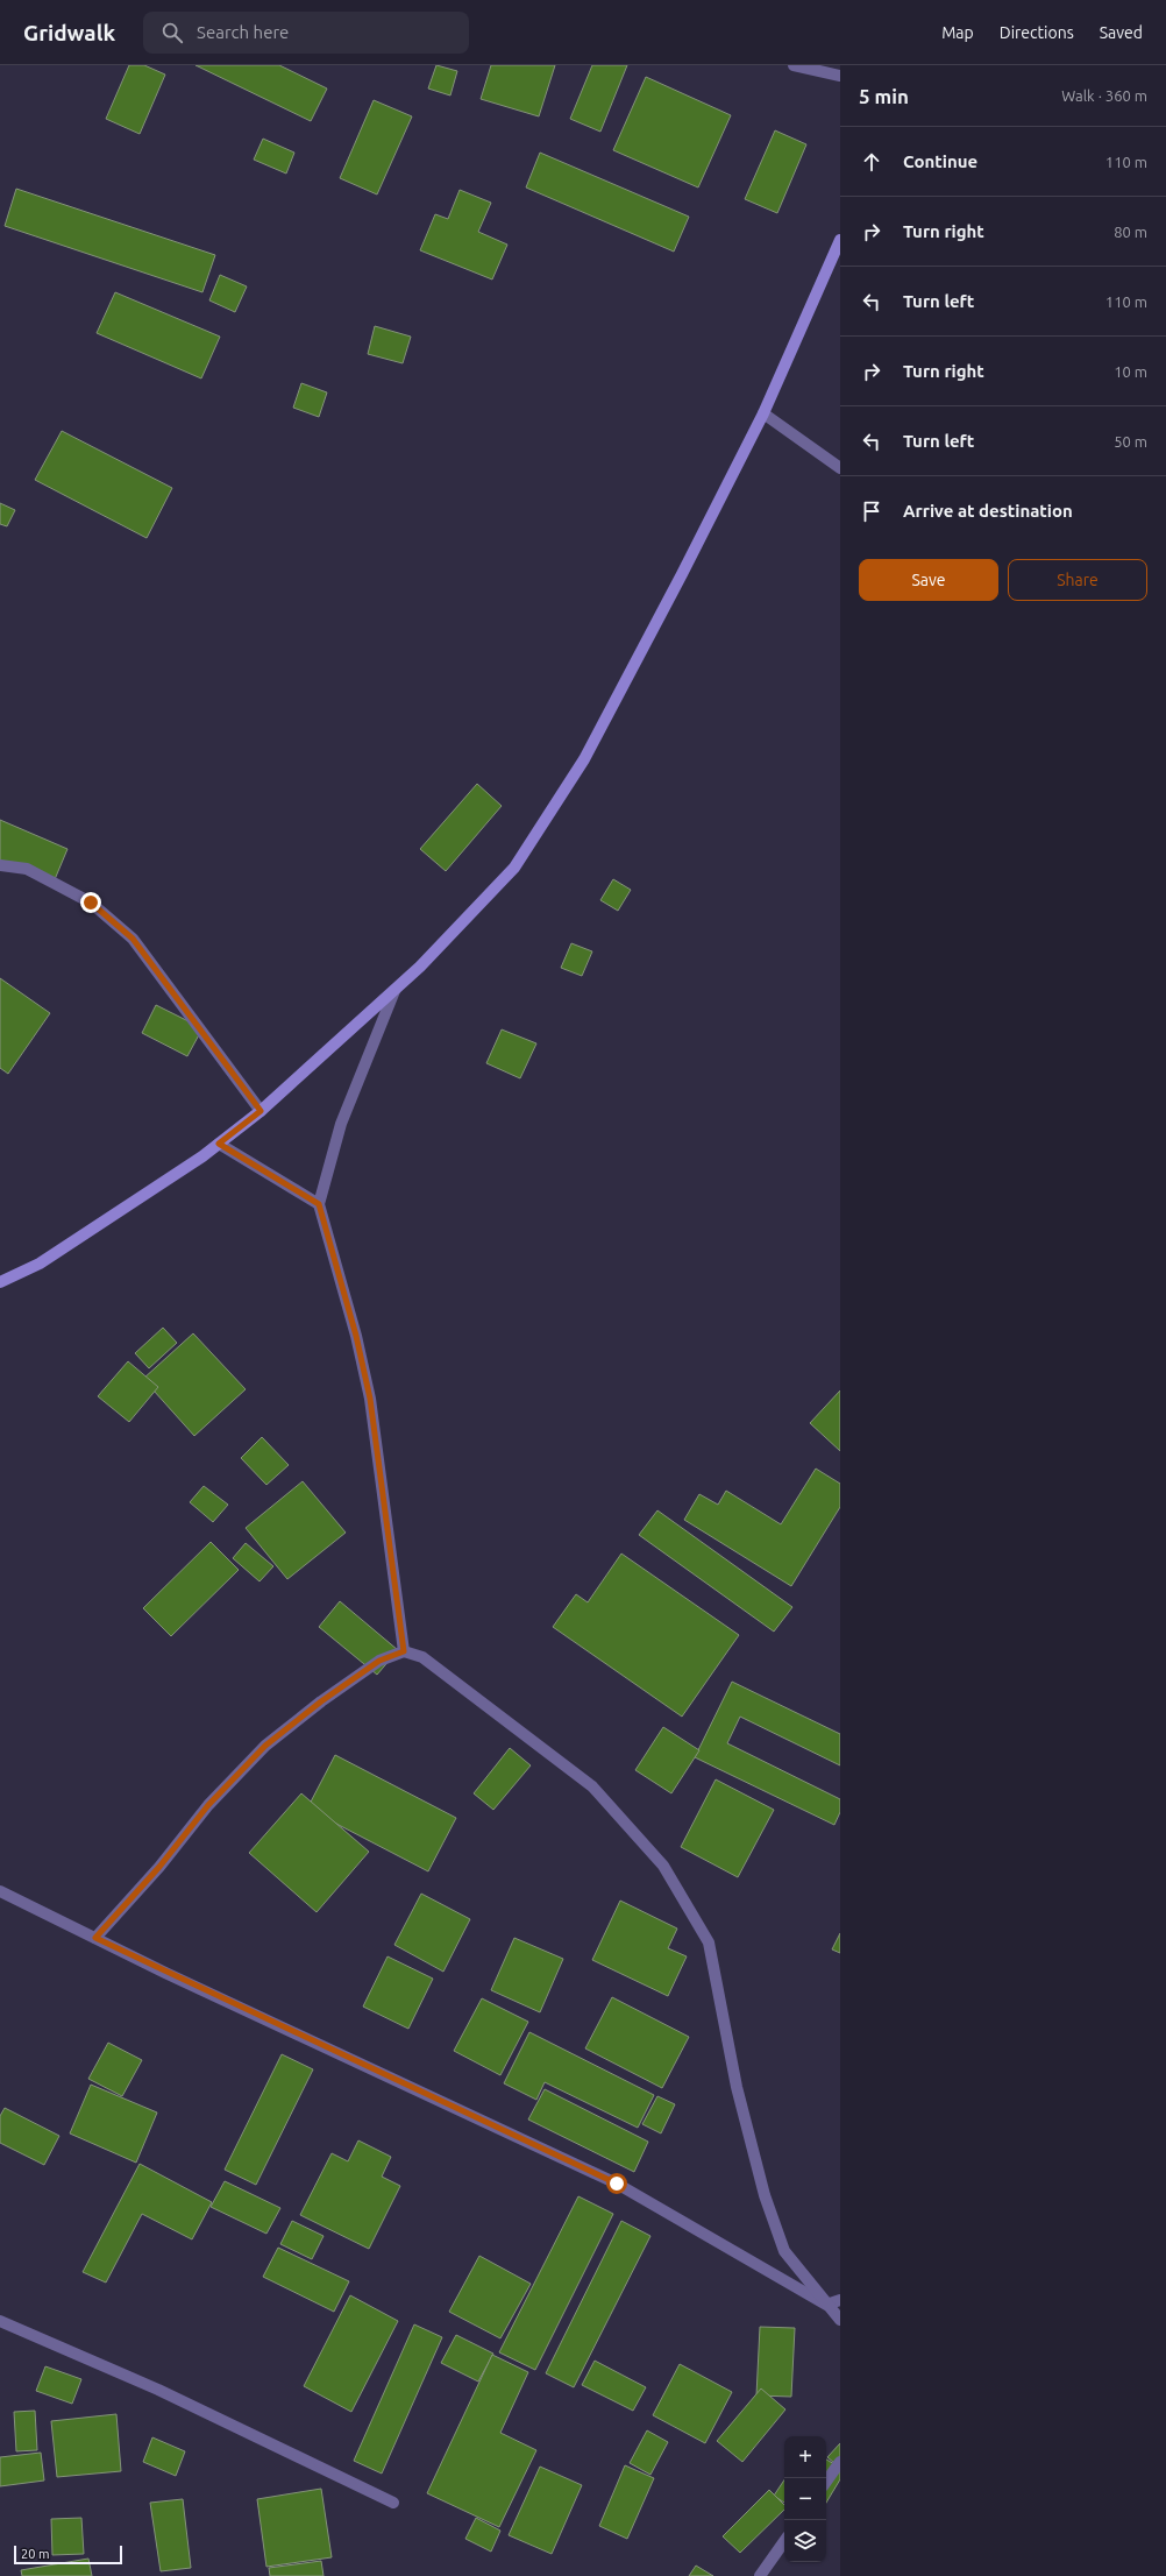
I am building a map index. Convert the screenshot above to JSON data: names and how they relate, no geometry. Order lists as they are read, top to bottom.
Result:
{
  "scale_bar": "20 m",
  "page": {
    "header": "Gridwalk",
    "search": "Search here",
    "nav": ["Map", "Directions", "Saved"],
    "heading": ["5 min", "Walk · 360 m"],
    "list": [
      ["Continue", "110 m"],
      ["Turn right", "80 m"],
      ["Turn left", "110 m"],
      ["Turn right", "10 m"],
      ["Turn left", "50 m"],
      "Arrive at destination"
    ],
    "buttons": ["Save", "Share"],
    "map_buttons": ["+", "−"],
    "scale": "20 m"
  }
}
